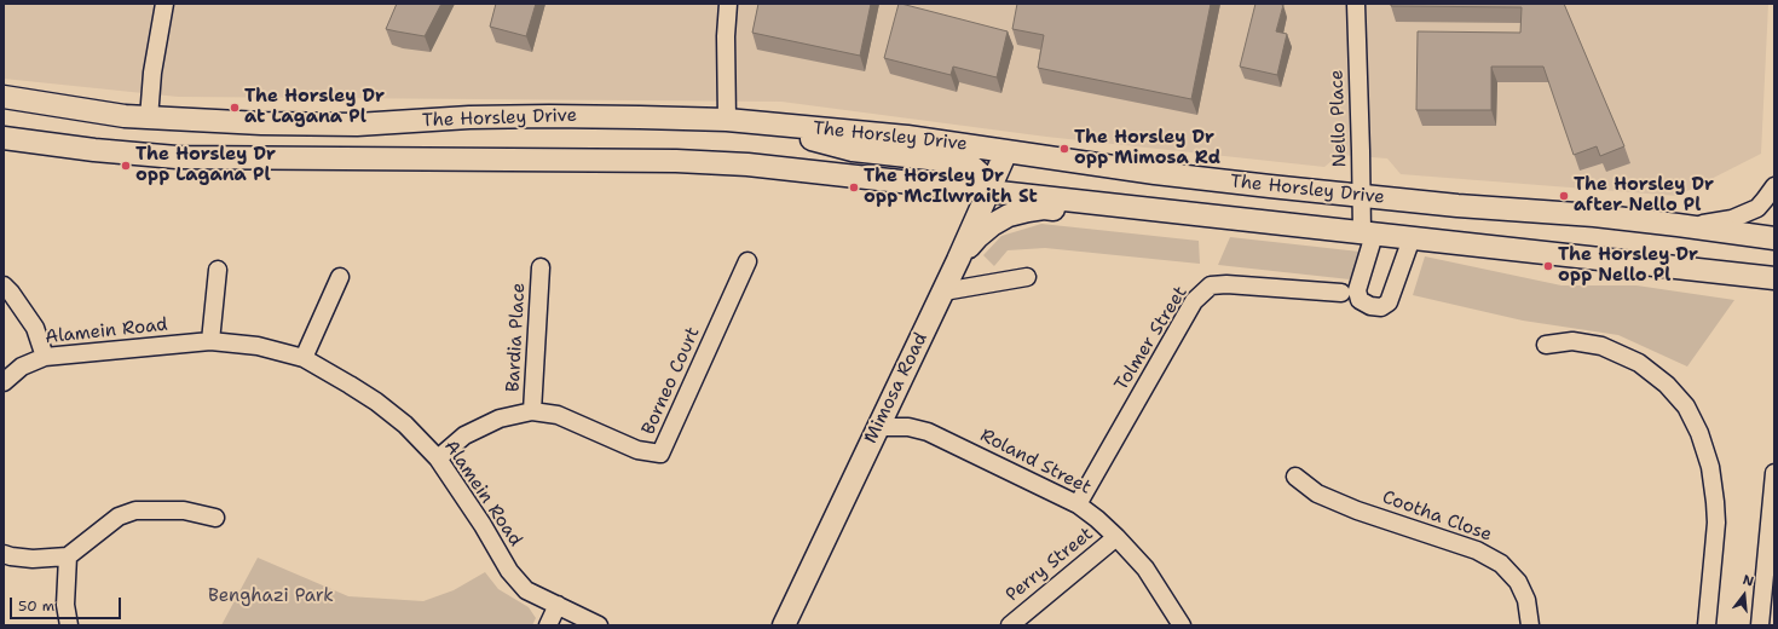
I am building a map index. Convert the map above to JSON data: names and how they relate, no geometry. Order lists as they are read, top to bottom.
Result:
{
  "streets": {
    "main road": ["The Horsley Drive", "Mimosa Road"],
    "street": [
      "Nello Place",
      "Alamein Road",
      "Bardia Place",
      "Tolmer Street",
      "Borneo Court",
      "Roland Street",
      "Cootha Close",
      "Perry Street"
    ]
  },
  "crossings": [
    ["The Horsley Drive", "Nello Place"],
    ["The Horsley Drive", "Mimosa Road"],
    ["Alamein Road", "Borneo Court"],
    ["Bardia Place", "Borneo Court"],
    ["Tolmer Street", "Roland Street"],
    ["Mimosa Road", "Roland Street"],
    ["Roland Street", "Perry Street"]
  ],
  "parks": ["Benghazi Park"],
  "places": [
    "The Horsley Dr at Lagana Pl",
    "The Horsley Dr opp Mimosa Rd",
    "The Horsley Dr opp Lagana Pl",
    "The Horsley Dr opp McIlwraith St",
    "The Horsley Dr after Nello Pl",
    "The Horsley Dr opp Nello Pl"
  ],
  "scale_bar": "50 m",
  "north": "top"
}
